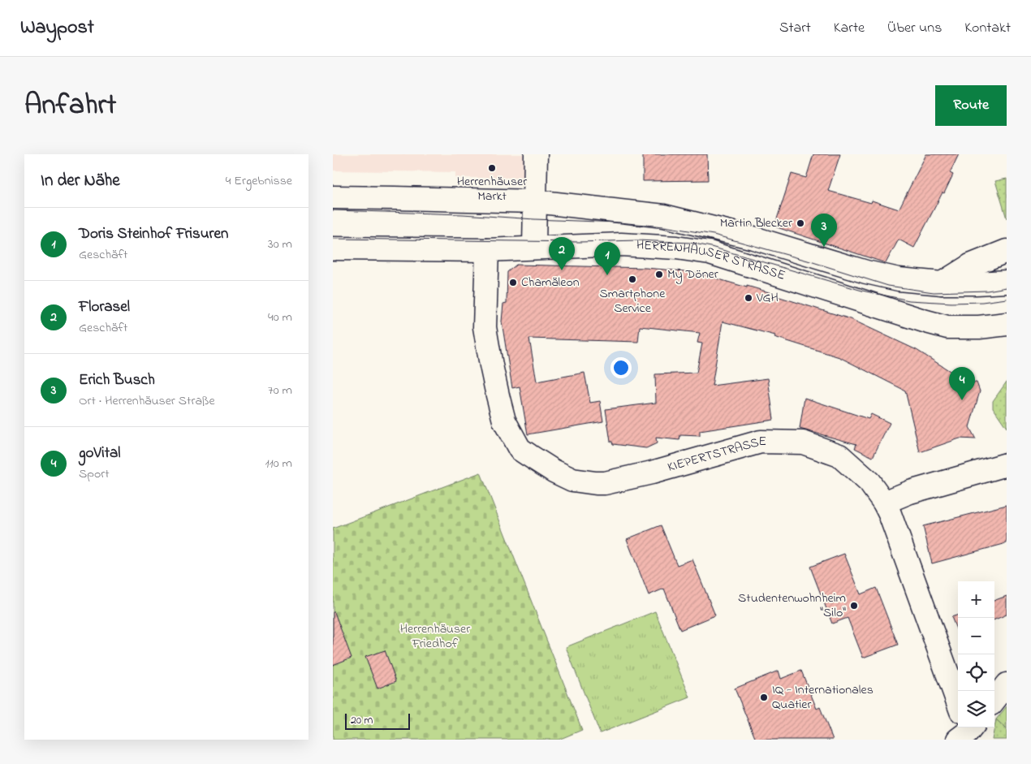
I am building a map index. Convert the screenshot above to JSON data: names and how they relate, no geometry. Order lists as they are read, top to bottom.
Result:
{
  "streets": {
    "street": ["HERRENHÄUSER STRASSE", "KIEPERTSTRASSE"]
  },
  "crossings": [
    ["HERRENHÄUSER STRASSE", "KIEPERTSTRASSE"]
  ],
  "parks": ["Herrenhäuser Friedhof"],
  "places": [
    "Herrenhäuser Markt",
    "Martin Blecker",
    "My Döner",
    "Smartphone Service",
    "Chamäleon",
    "VGH",
    "Studentenwohnheim \"Silo\"",
    "IQ - Internationales Quatier"
  ],
  "scale_bar": "20 m",
  "page": {
    "header": "Waypost",
    "nav": [
      "Start",
      "Karte",
      "Über uns",
      "Kontakt"
    ],
    "title": "Anfahrt",
    "buttons": "Route",
    "heading": ["In der Nähe", "4 Ergebnisse"],
    "list": [
      {
        "mark": "1",
        "name": "Doris Steinhof Frisuren",
        "note": "Geschäft",
        "value": "30 m"
      },
      {
        "mark": "2",
        "name": "Florasel",
        "note": "Geschäft",
        "value": "40 m"
      },
      {
        "mark": "3",
        "name": "Erich Busch",
        "note": "Ort · Herrenhäuser Straße",
        "value": "70 m"
      },
      {
        "mark": "4",
        "name": "goVital",
        "note": "Sport",
        "value": "110 m"
      }
    ],
    "pins": [
      "3",
      "2",
      "1",
      "4"
    ],
    "map_buttons": ["+", "−"],
    "scale": "20 m"
  }
}
